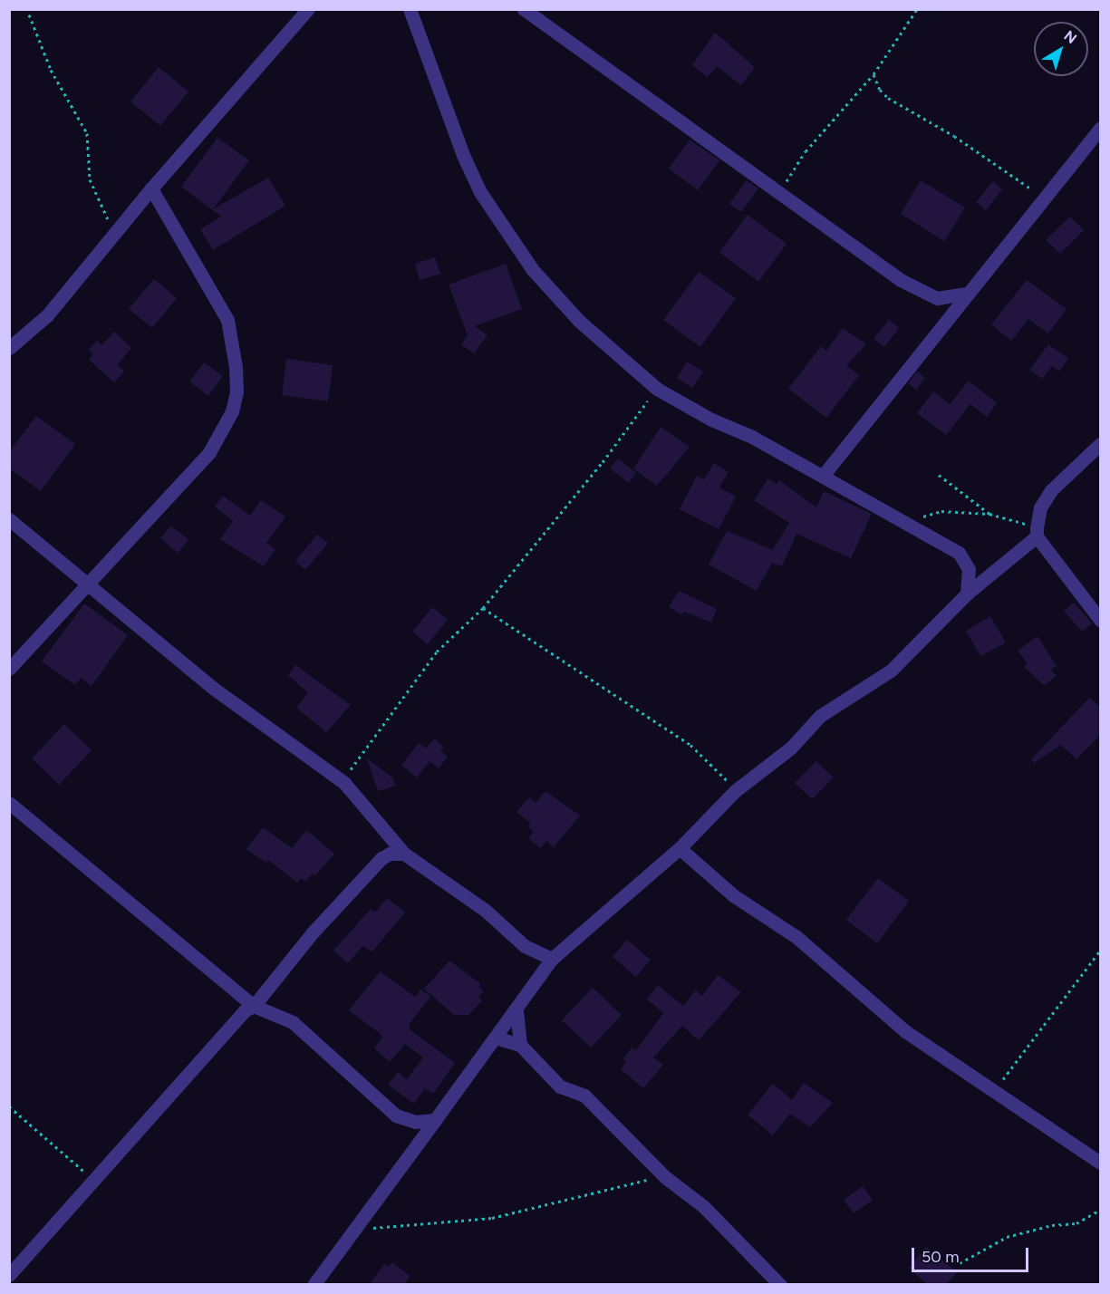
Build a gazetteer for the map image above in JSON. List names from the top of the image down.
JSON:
{
  "scale_bar": "50 m",
  "north": "top right"
}
